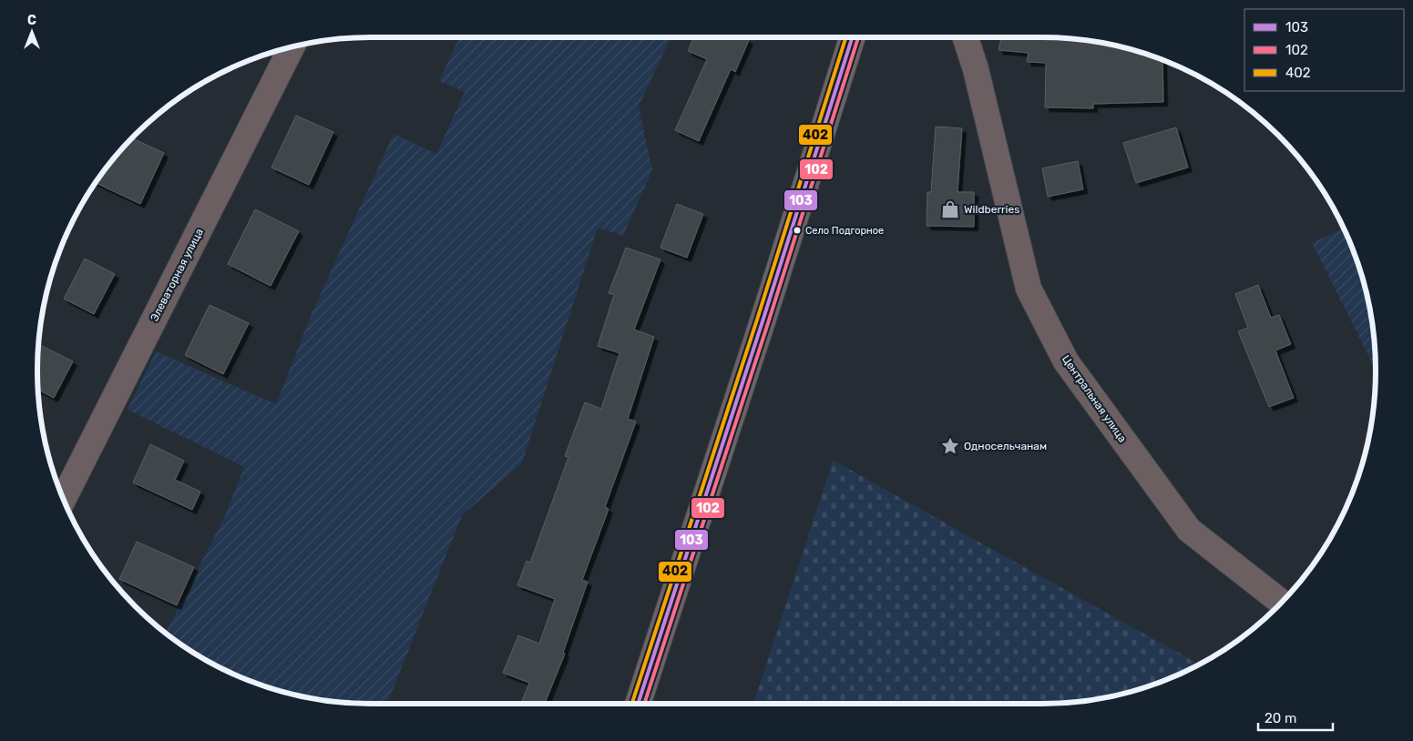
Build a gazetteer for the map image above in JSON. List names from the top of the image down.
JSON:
{
  "streets": {
    "street": ["Элеваторная улица", "Центральная улица"]
  },
  "places": {
    "shop": ["Wildberries"],
    "other": ["Село Подгорное"],
    "place": ["Односельчанам"]
  },
  "lines": ["transit line 103", "transit line 102", "transit line 402"],
  "legend": ["103", "102", "402"],
  "scale_bar": "20 m",
  "north": "top"
}
